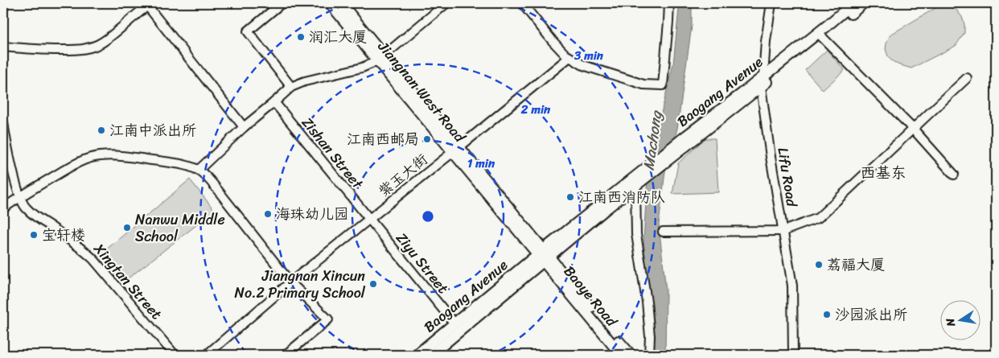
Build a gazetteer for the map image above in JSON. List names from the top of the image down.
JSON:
{
  "streets": {
    "main road": ["Jiangnan West Road", "Baogang Avenue", "Baoye Road"],
    "street": [
      "Zishan Street",
      "紫玉大街",
      "Lifu Road",
      "Ziyu Street",
      "Xingtan Street"
    ]
  },
  "crossings": [
    ["Jiangnan West Road", "Baogang Avenue"],
    ["Jiangnan West Road", "紫玉大街"],
    ["Jiangnan West Road", "Baoye Road"],
    ["Baogang Avenue", "Lifu Road"],
    ["Baogang Avenue", "Ziyu Street"],
    ["Baogang Avenue", "Baoye Road"],
    ["Zishan Street", "紫玉大街"],
    ["Zishan Street", "Ziyu Street"],
    ["紫玉大街", "Ziyu Street"]
  ],
  "districts": ["西基东"],
  "water": ["Machong"],
  "places": [
    "润汇大厦",
    "江南中派出所",
    "江南西邮局",
    "江南西消防队",
    "海珠幼儿园",
    "Nanwu Middle School",
    "宝轩楼",
    "荔福大厦",
    "Jiangnan Xincun No.2 Primary School",
    "沙园派出所"
  ],
  "north": "left",
  "rings": ["3 min", "2 min", "1 min"]
}
